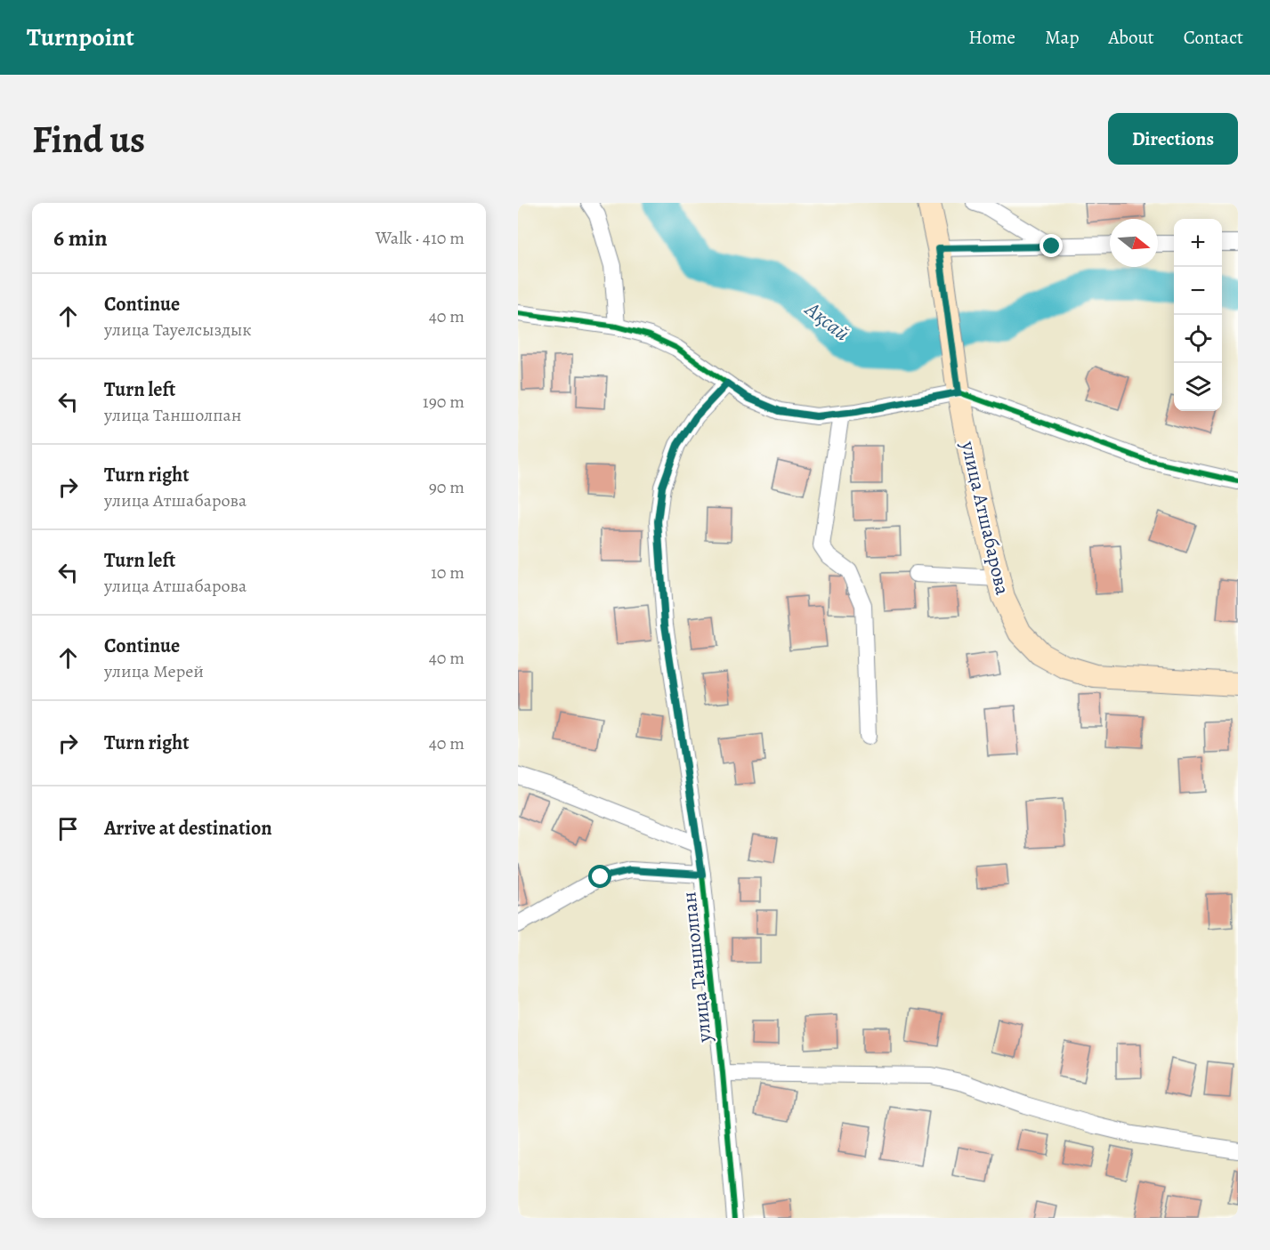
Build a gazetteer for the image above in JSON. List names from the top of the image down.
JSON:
{
  "streets": {
    "main road": ["улица Атшабарова"],
    "street": ["улица Таншолпан"]
  },
  "water": ["Ақсай"],
  "north": "right",
  "page": {
    "header": "Turnpoint",
    "nav": [
      "Home",
      "Map",
      "About",
      "Contact"
    ],
    "buttons": "Directions",
    "title": "Find us",
    "heading": ["6 min", "Walk · 410 m"],
    "map_buttons": ["+", "−"],
    "list": [
      ["Continue", "улица Тауелсыздык", "40 m"],
      ["Turn left", "улица Таншолпан", "190 m"],
      ["Turn right", "улица Атшабарова", "90 m"],
      ["Turn left", "улица Атшабарова", "10 m"],
      ["Continue", "улица Мерей", "40 m"],
      ["Turn right", "40 m"],
      "Arrive at destination"
    ]
  }
}
